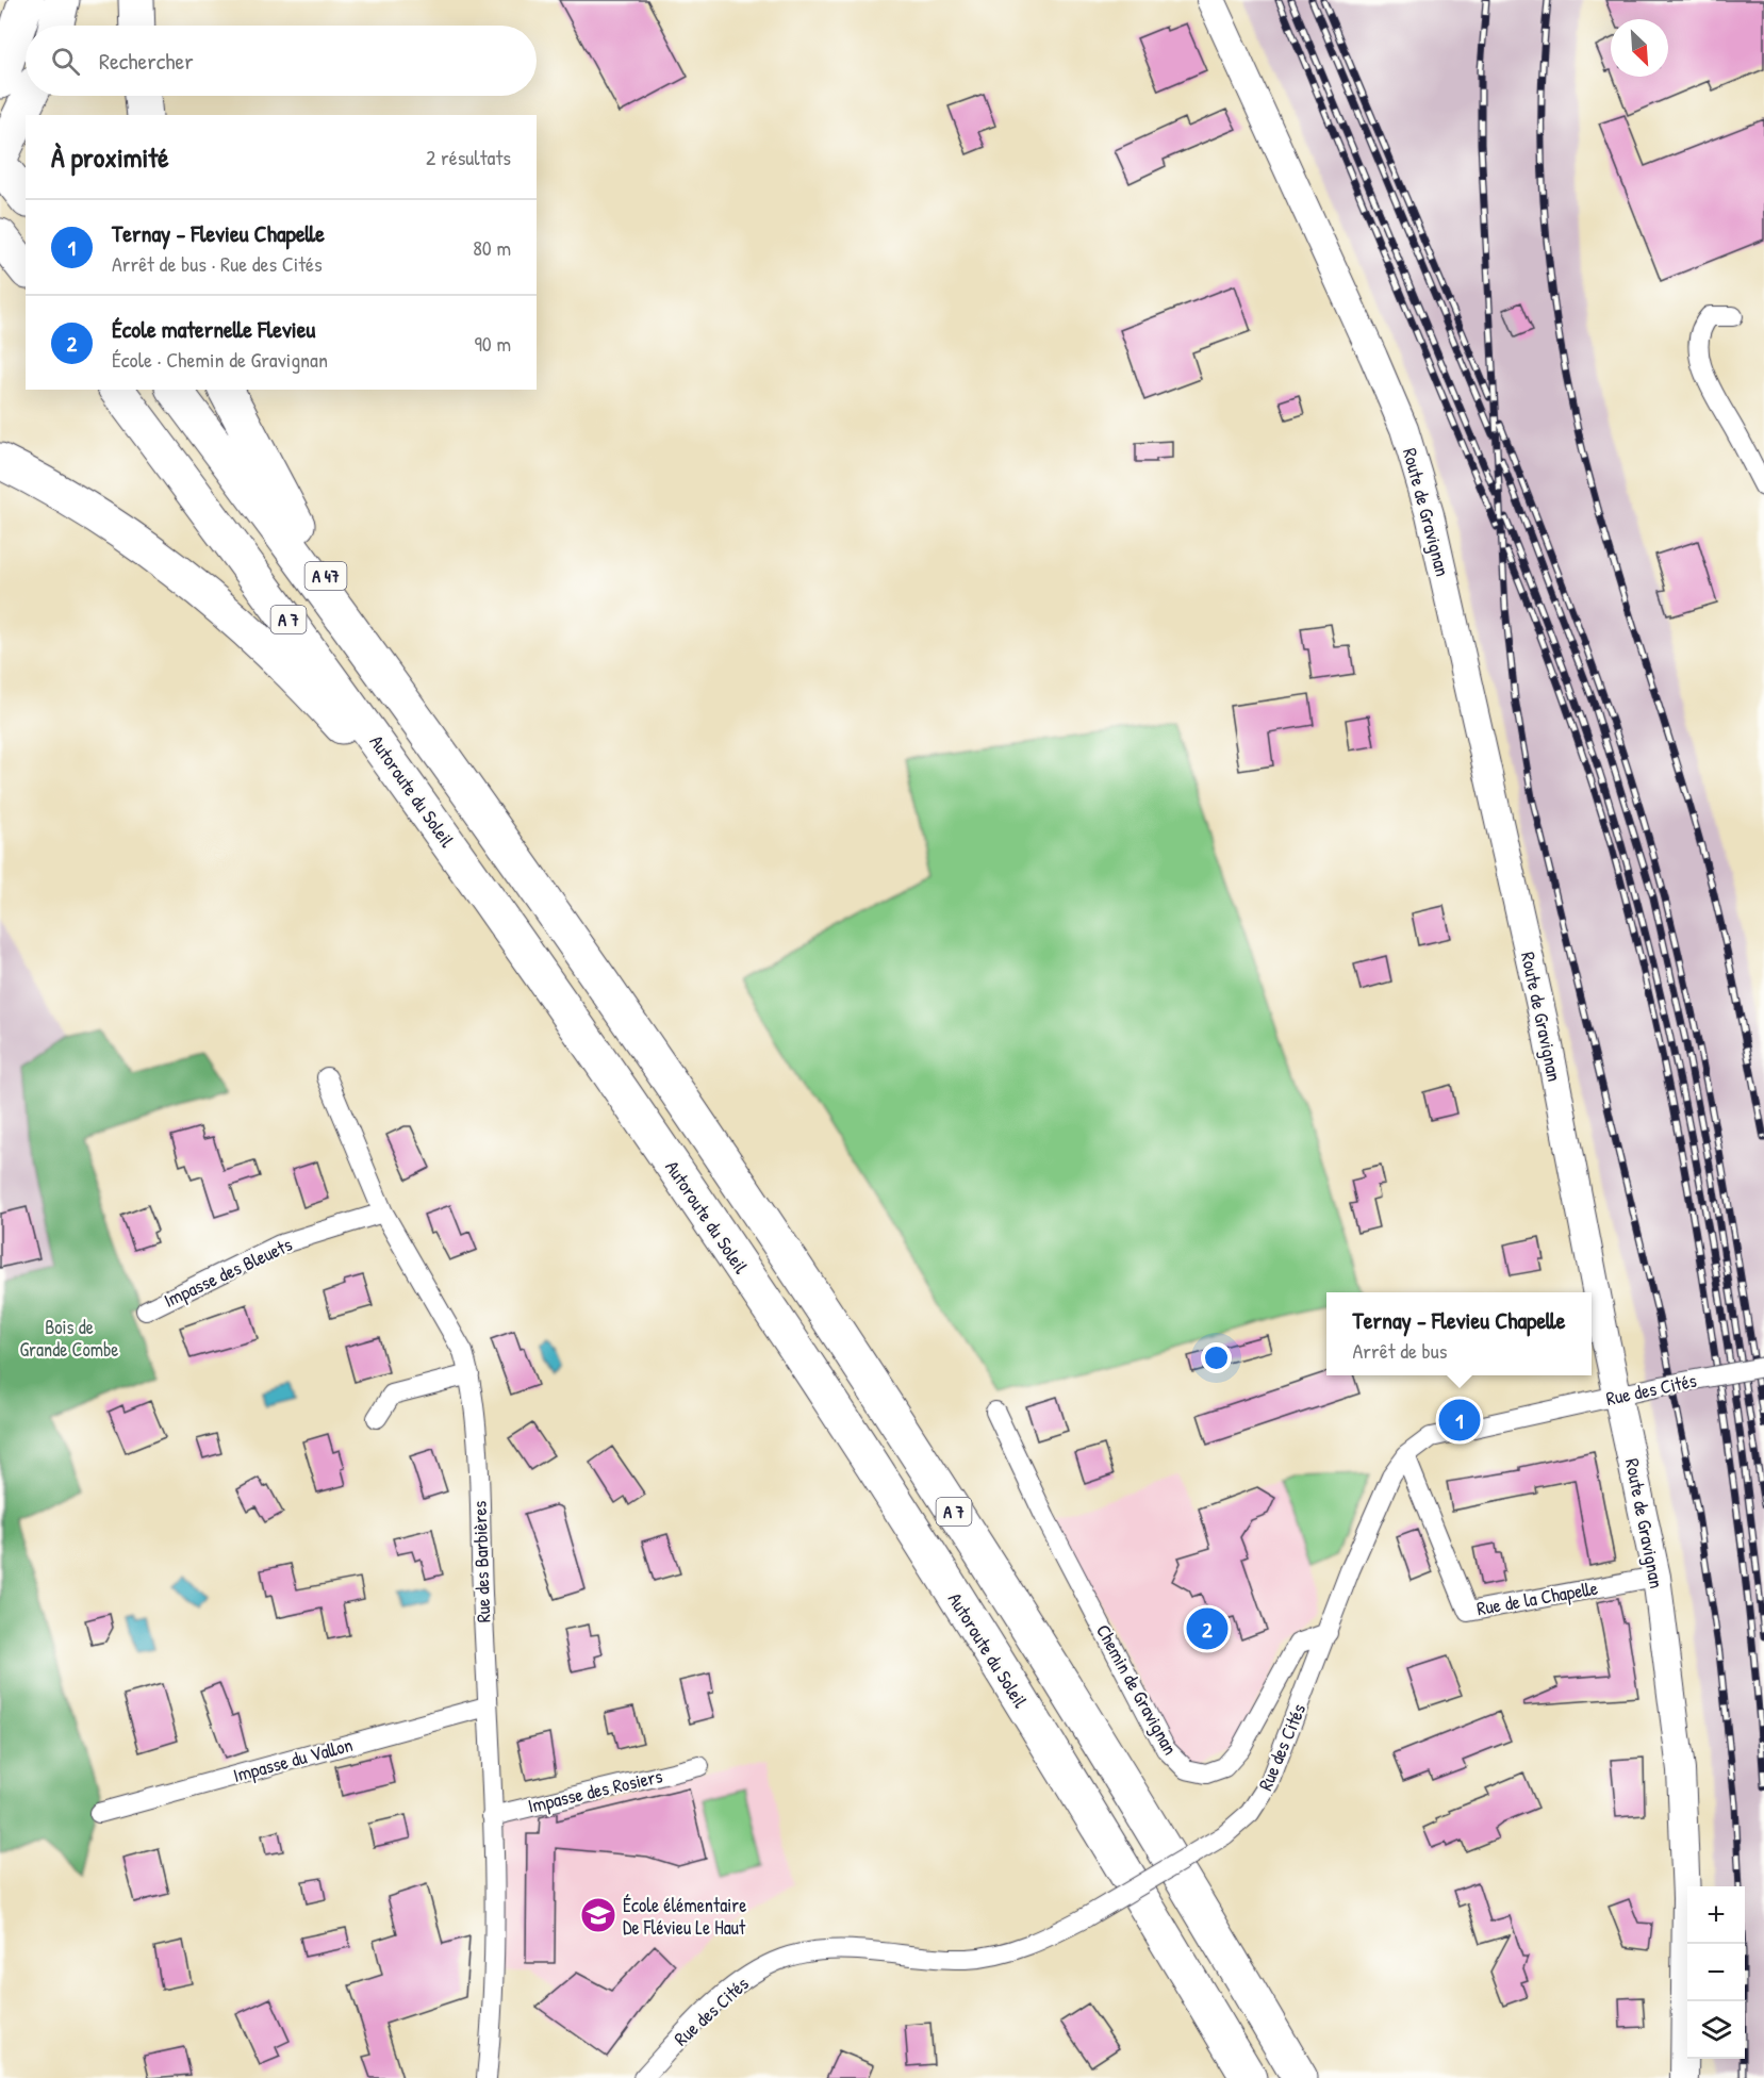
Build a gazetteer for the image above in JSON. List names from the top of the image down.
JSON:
{
  "streets": {
    "highway": ["A 47", "A 7", "Autoroute du Soleil"],
    "street": [
      "Route de Gravignan",
      "Impasse des Bleuets",
      "Rue des Cités",
      "Rue des Barbières",
      "Rue de la Chapelle",
      "Chemin de Gravignan",
      "Impasse du Vallon",
      "Impasse des Rosiers"
    ]
  },
  "crossings": [
    ["Route de Gravignan", "Rue des Cités"],
    ["Route de Gravignan", "Rue de la Chapelle"],
    ["A 47", "A 7"],
    ["Impasse des Bleuets", "Rue des Barbières"],
    ["Rue des Cités", "Rue de la Chapelle"],
    ["Rue des Cités", "Chemin de Gravignan"],
    ["Rue des Barbières", "Impasse du Vallon"],
    ["Rue des Barbières", "Impasse des Rosiers"]
  ],
  "parks": ["Bois de Grande Combe"],
  "places": {
    "school or university": ["École élémentaire De Flévieu Le Haut"]
  },
  "north": "bottom right",
  "page": {
    "search": "Rechercher",
    "heading": ["À proximité", "2 résultats"],
    "list": [
      {
        "mark": "1",
        "name": "Ternay - Flevieu Chapelle",
        "note": "Arrêt de bus · Rue des Cités",
        "value": "80 m"
      },
      {
        "mark": "2",
        "name": "École maternelle Flevieu",
        "note": "École · Chemin de Gravignan",
        "value": "90 m"
      }
    ],
    "popup": ["Ternay - Flevieu Chapelle", "Arrêt de bus"],
    "pins": ["1", "2"],
    "map_buttons": ["+", "−"]
  }
}
